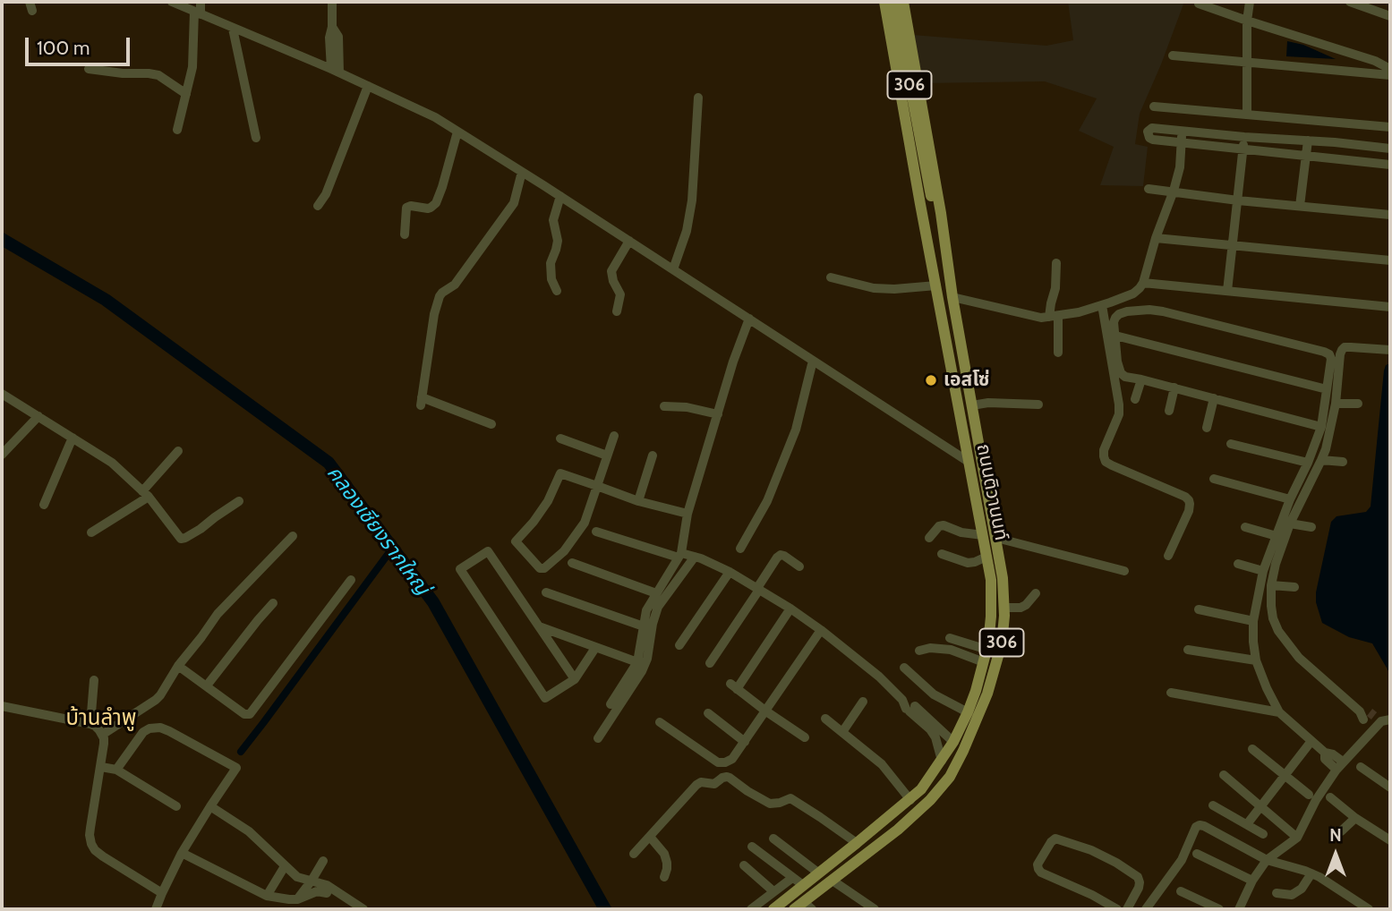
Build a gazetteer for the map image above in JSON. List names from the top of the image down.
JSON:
{
  "streets": {
    "main road": ["306", "ถนนติวานนท์"]
  },
  "crossings": [
    ["306", "ถนนติวานนท์"]
  ],
  "districts": ["บ้านลำพู"],
  "water": ["คลองเชียงรากใหญ่"],
  "places": ["เอสโซ่"],
  "scale_bar": "100 m",
  "north": "top"
}
